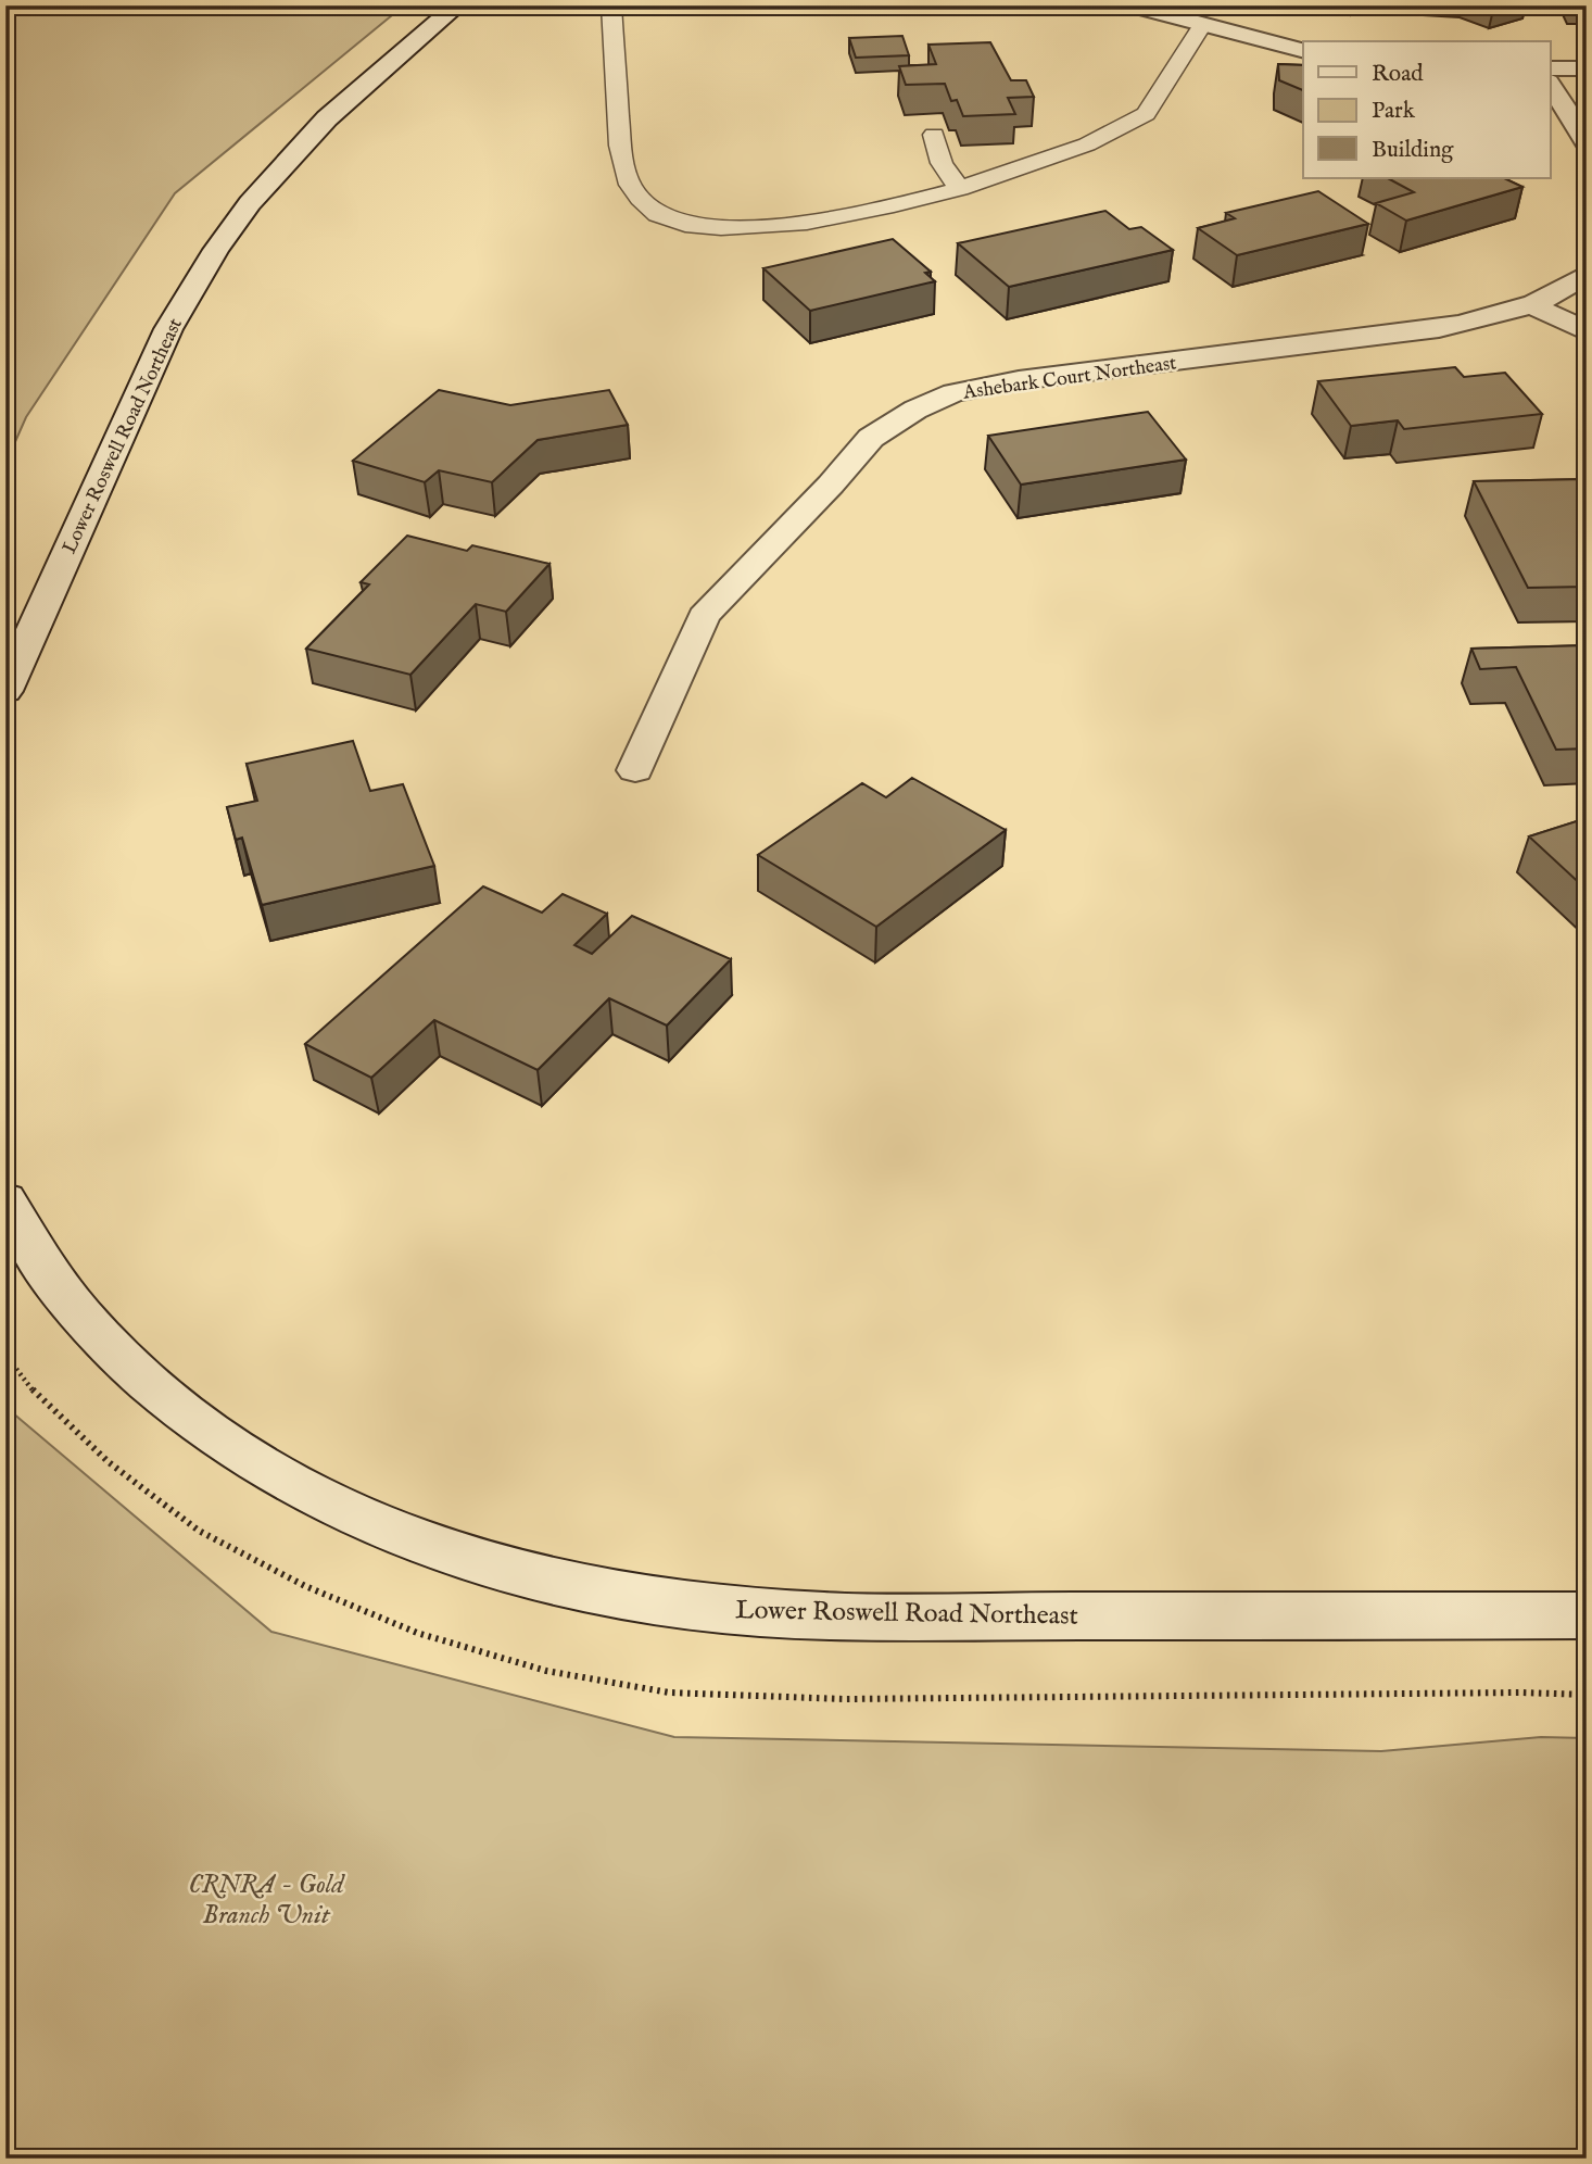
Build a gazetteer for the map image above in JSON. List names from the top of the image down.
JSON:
{
  "streets": {
    "street": ["Ashebark Court Northeast", "Lower Roswell Road Northeast"]
  },
  "parks": ["CRNRA - Gold Branch Unit"],
  "legend": ["Road", "Park", "Building"]
}
